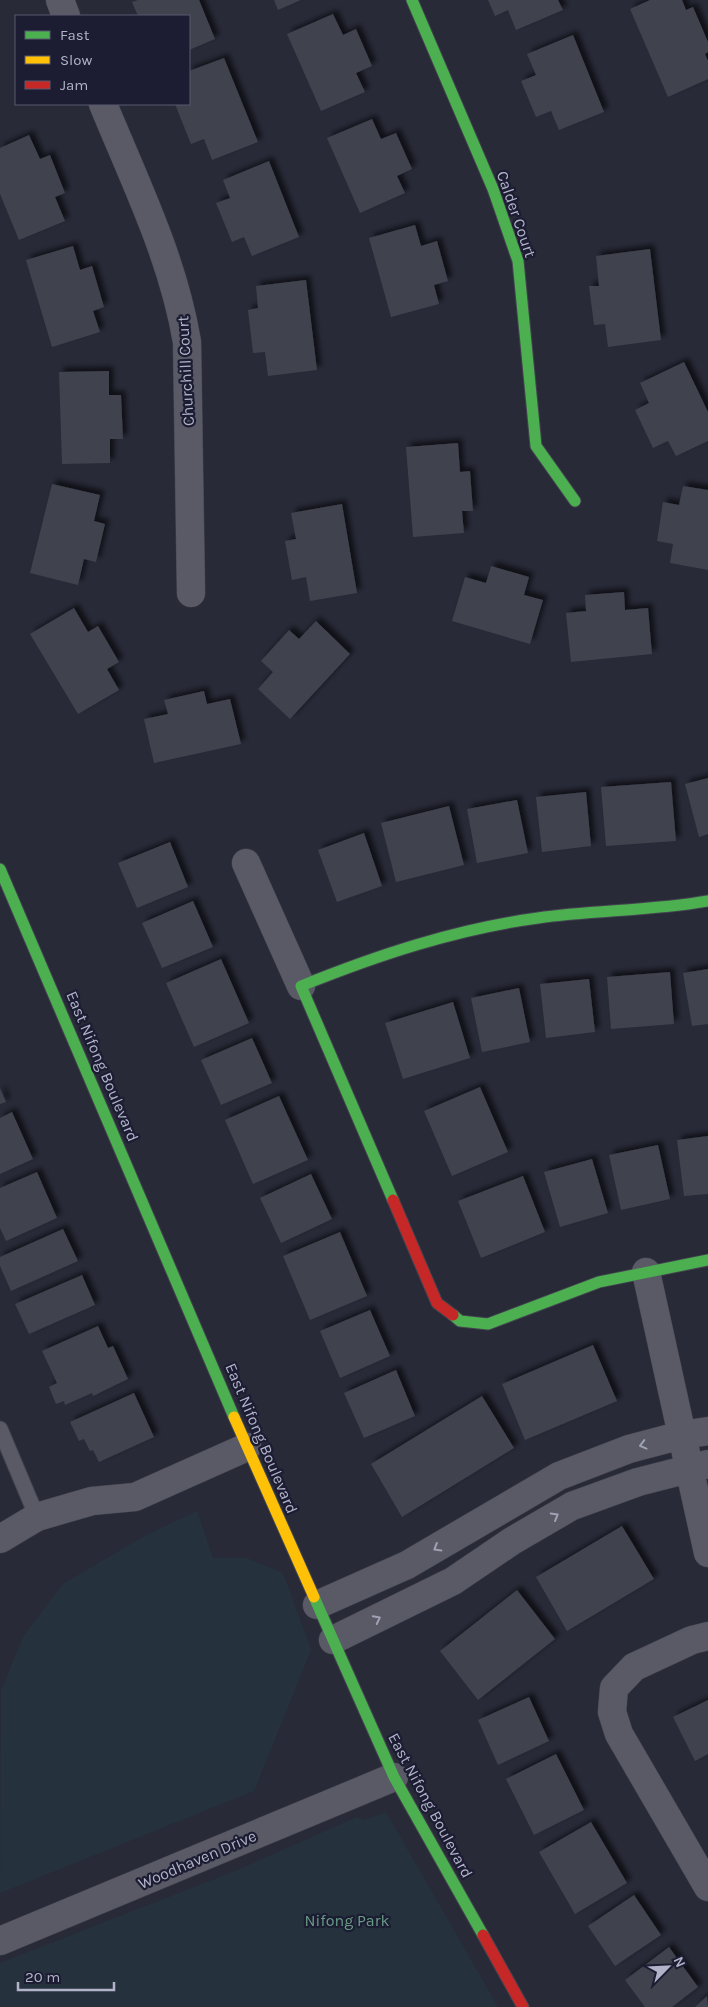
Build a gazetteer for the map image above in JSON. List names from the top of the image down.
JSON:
{
  "streets": {
    "street": [
      "Calder Court",
      "Churchill Court",
      "East Nifong Boulevard",
      "Woodhaven Drive"
    ]
  },
  "crossings": [
    ["East Nifong Boulevard", "Woodhaven Drive"]
  ],
  "parks": ["Nifong Park"],
  "legend": ["Fast", "Slow", "Jam"],
  "scale_bar": "20 m",
  "north": "top right"
}
